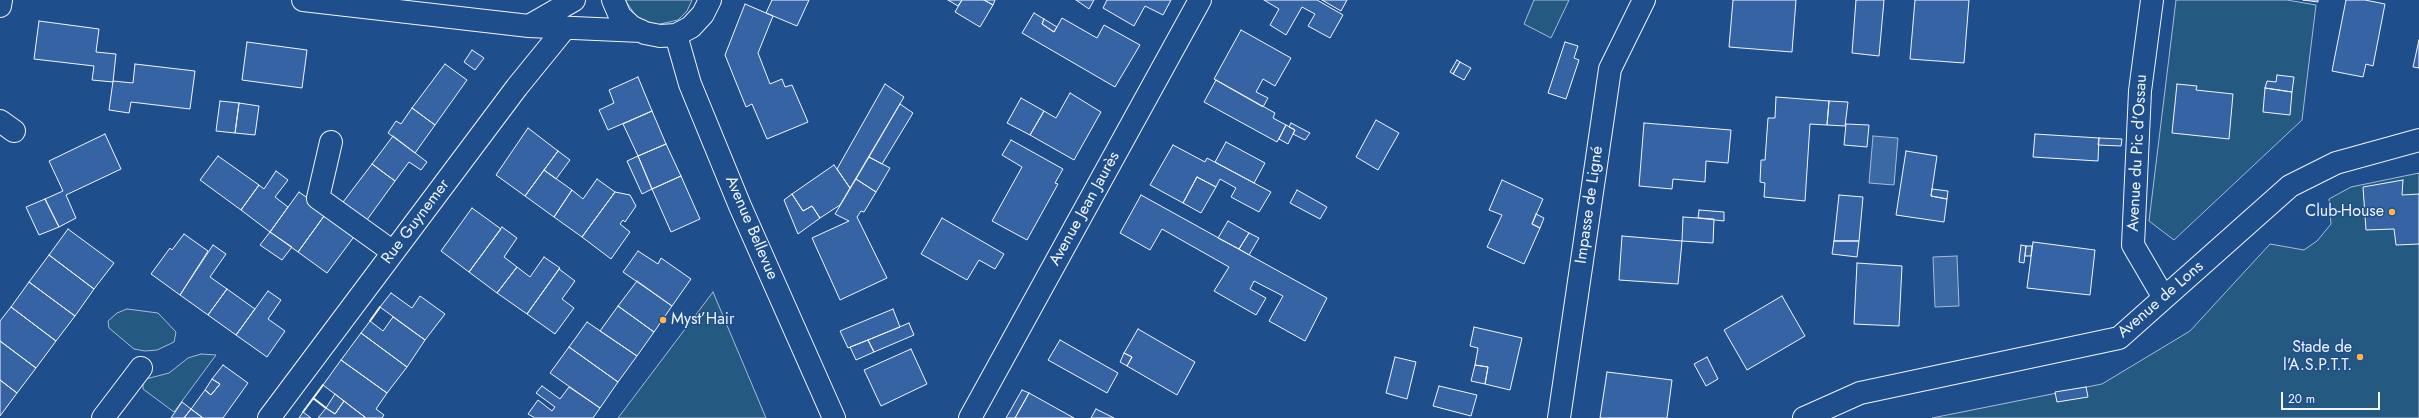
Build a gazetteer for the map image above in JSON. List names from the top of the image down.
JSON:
{
  "streets": {
    "street": [
      "Avenue du Pic d'Ossau",
      "Impasse de Ligné",
      "Avenue Jean Jaurès",
      "Rue Guynemer",
      "Avenue Bellevue",
      "Avenue de Lons"
    ]
  },
  "crossings": [
    ["Avenue du Pic d'Ossau", "Avenue de Lons"]
  ],
  "places": ["Club-House", "Myst’Hair", "Stade de l'A.S.P.T.T."],
  "scale_bar": "20 m"
}
